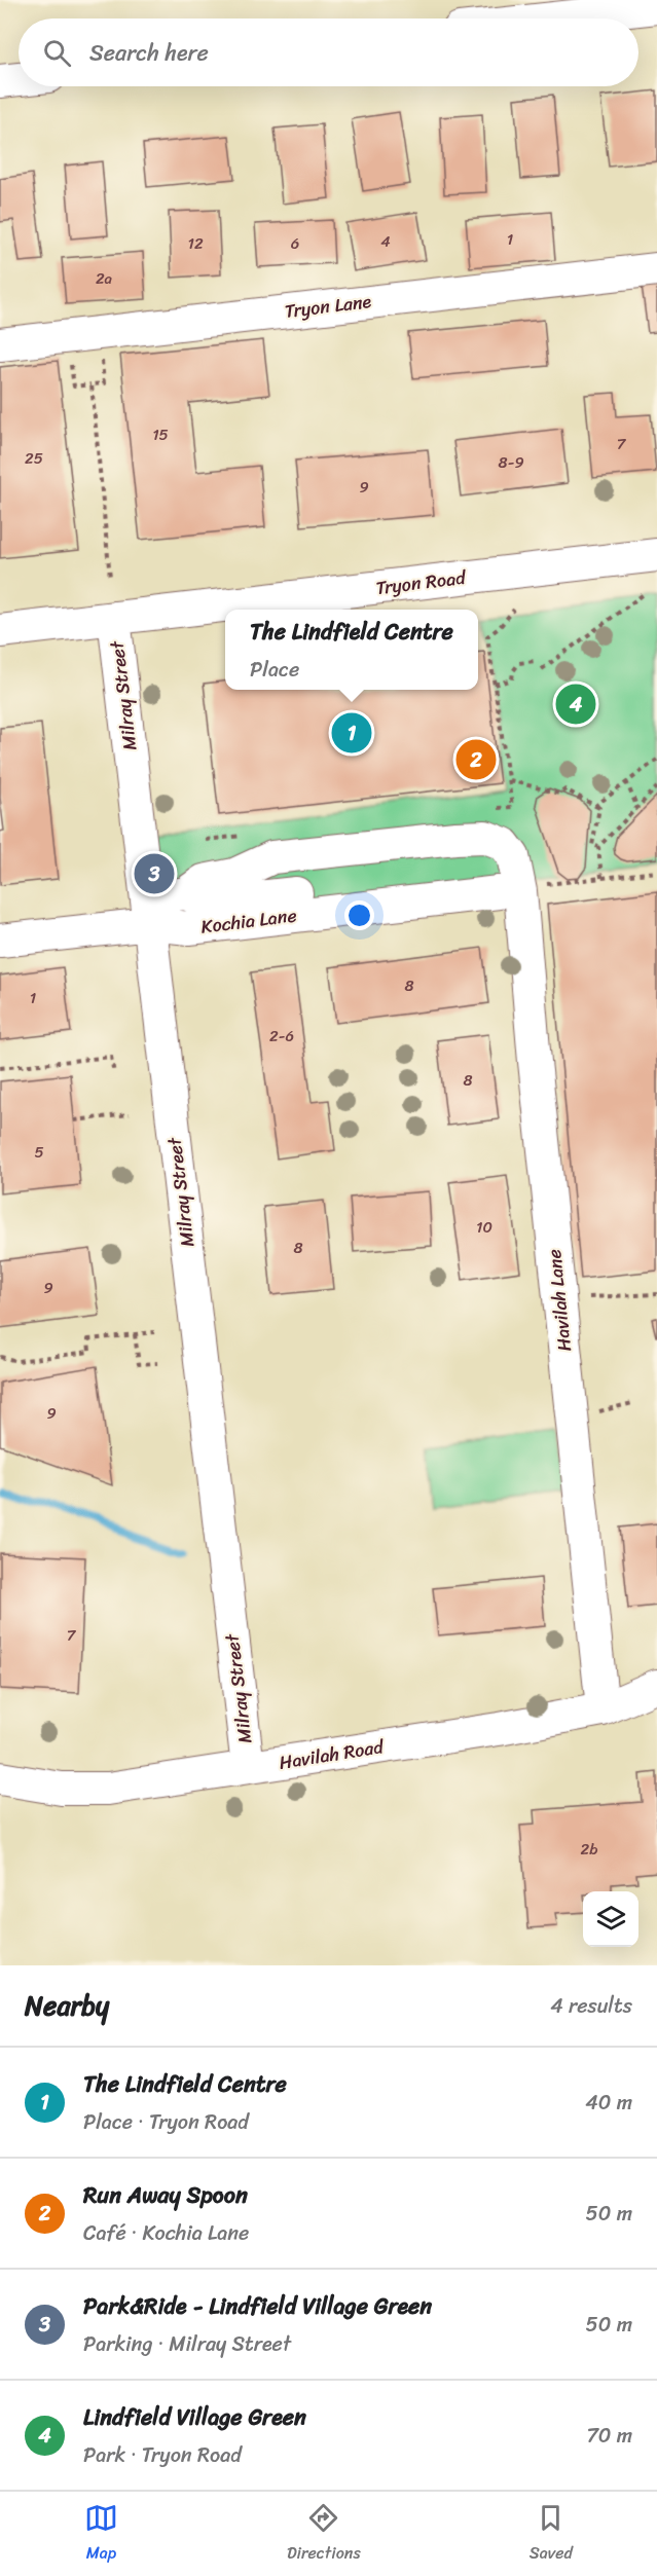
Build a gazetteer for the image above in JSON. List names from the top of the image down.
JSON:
{
  "streets": {
    "street": [
      "Tryon Lane",
      "Tryon Road",
      "Milray Street",
      "Kochia Lane",
      "Havilah Lane",
      "Havilah Road"
    ]
  },
  "crossings": [
    ["Tryon Road", "Milray Street"],
    ["Milray Street", "Kochia Lane"],
    ["Milray Street", "Havilah Road"],
    ["Kochia Lane", "Havilah Lane"],
    ["Havilah Lane", "Havilah Road"]
  ],
  "house_numbers": [
    "1",
    "4",
    "12",
    "6",
    "2a",
    "15",
    "7",
    "25",
    "8-9",
    "9",
    "8",
    "1",
    "2-6",
    "8",
    "5",
    "10",
    "8",
    "9",
    "9",
    "7",
    "2b"
  ],
  "page": {
    "search": "Search here",
    "popup": ["The Lindfield Centre", "Place"],
    "pins": [
      "4",
      "1",
      "2",
      "3"
    ],
    "heading": ["Nearby", "4 results"],
    "list": [
      {
        "mark": "1",
        "name": "The Lindfield Centre",
        "note": "Place · Tryon Road",
        "value": "40 m"
      },
      {
        "mark": "2",
        "name": "Run Away Spoon",
        "note": "Café · Kochia Lane",
        "value": "50 m"
      },
      {
        "mark": "3",
        "name": "Park&Ride - Lindfield Village Green",
        "note": "Parking · Milray Street",
        "value": "50 m"
      },
      {
        "mark": "4",
        "name": "Lindfield Village Green",
        "note": "Park · Tryon Road",
        "value": "70 m"
      }
    ],
    "nav": ["Map", "Directions", "Saved"]
  }
}
